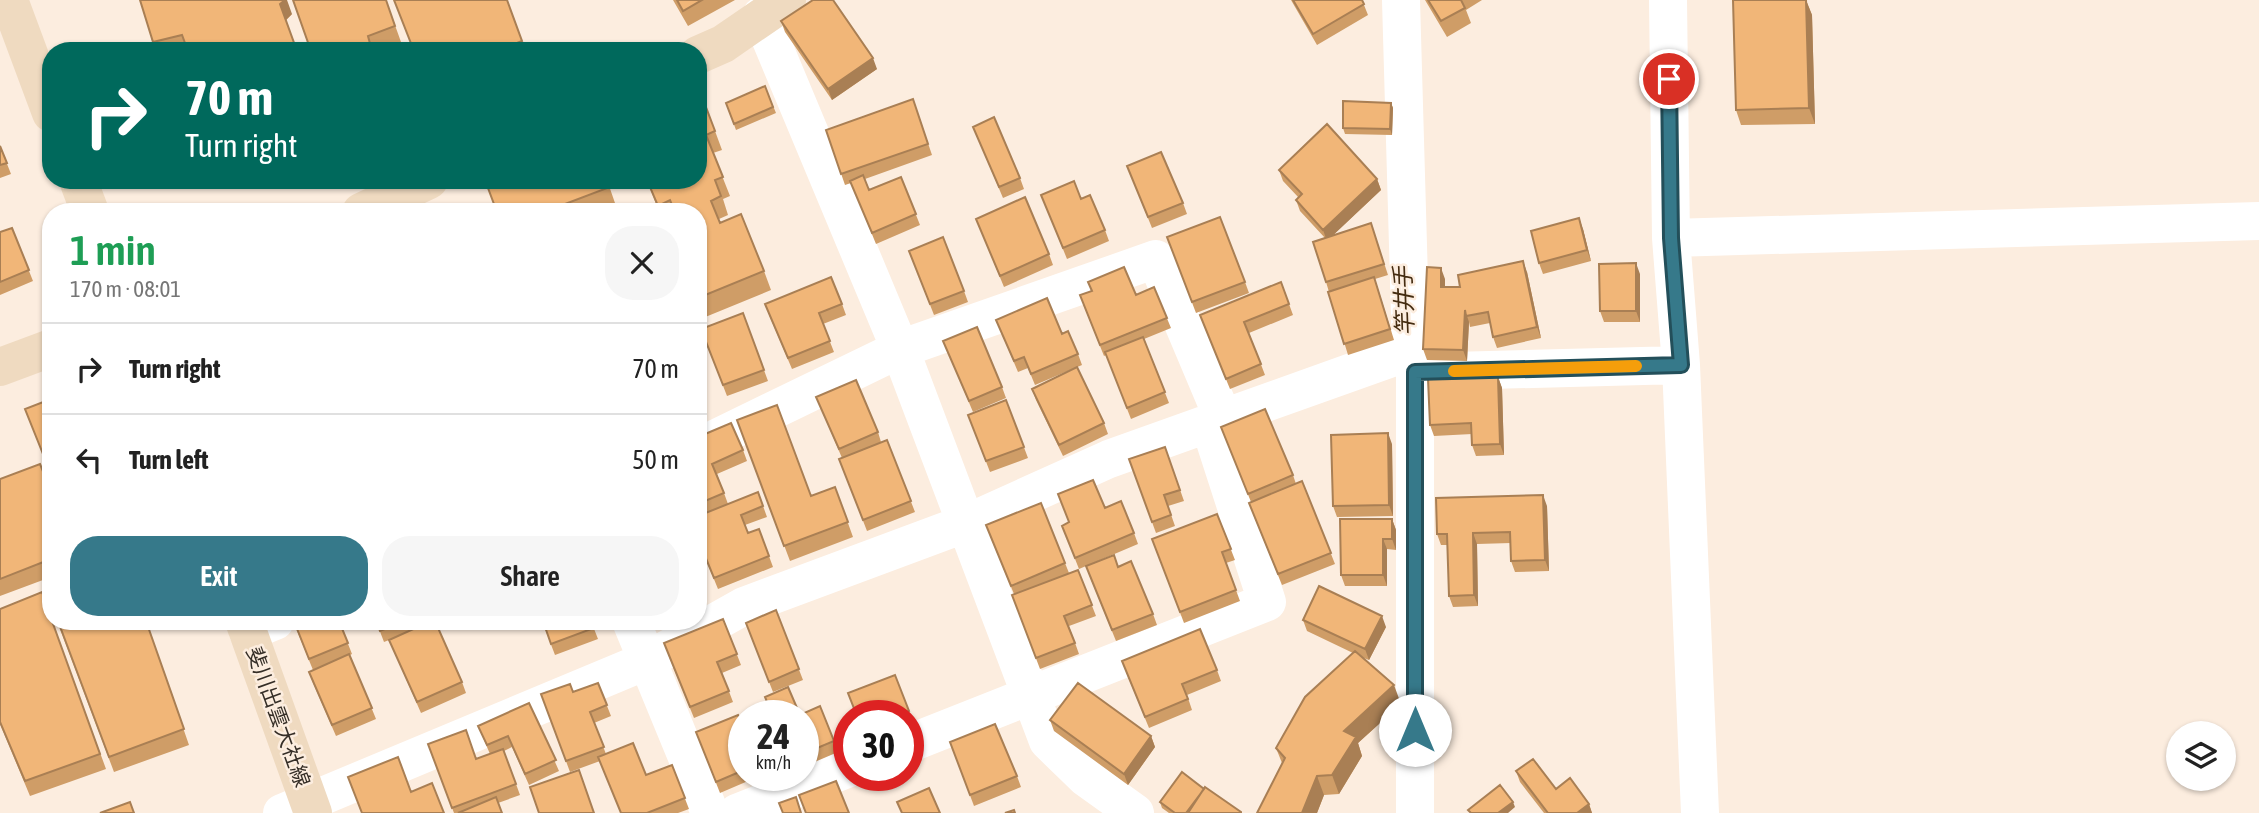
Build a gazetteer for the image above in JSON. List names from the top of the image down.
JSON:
{
  "streets": {
    "main road": ["斐川出雲大社線"]
  },
  "water": ["竿井手"],
  "page": {
    "turn": ["70 m", "Turn right"],
    "heading": ["1 min", "170 m · 08:01"],
    "list": [
      {
        "name": "Turn right",
        "value": "70 m"
      },
      {
        "name": "Turn left",
        "value": "50 m"
      }
    ],
    "buttons": ["Exit", "Share"],
    "speed": "24 km/h",
    "limit": "30"
  }
}
